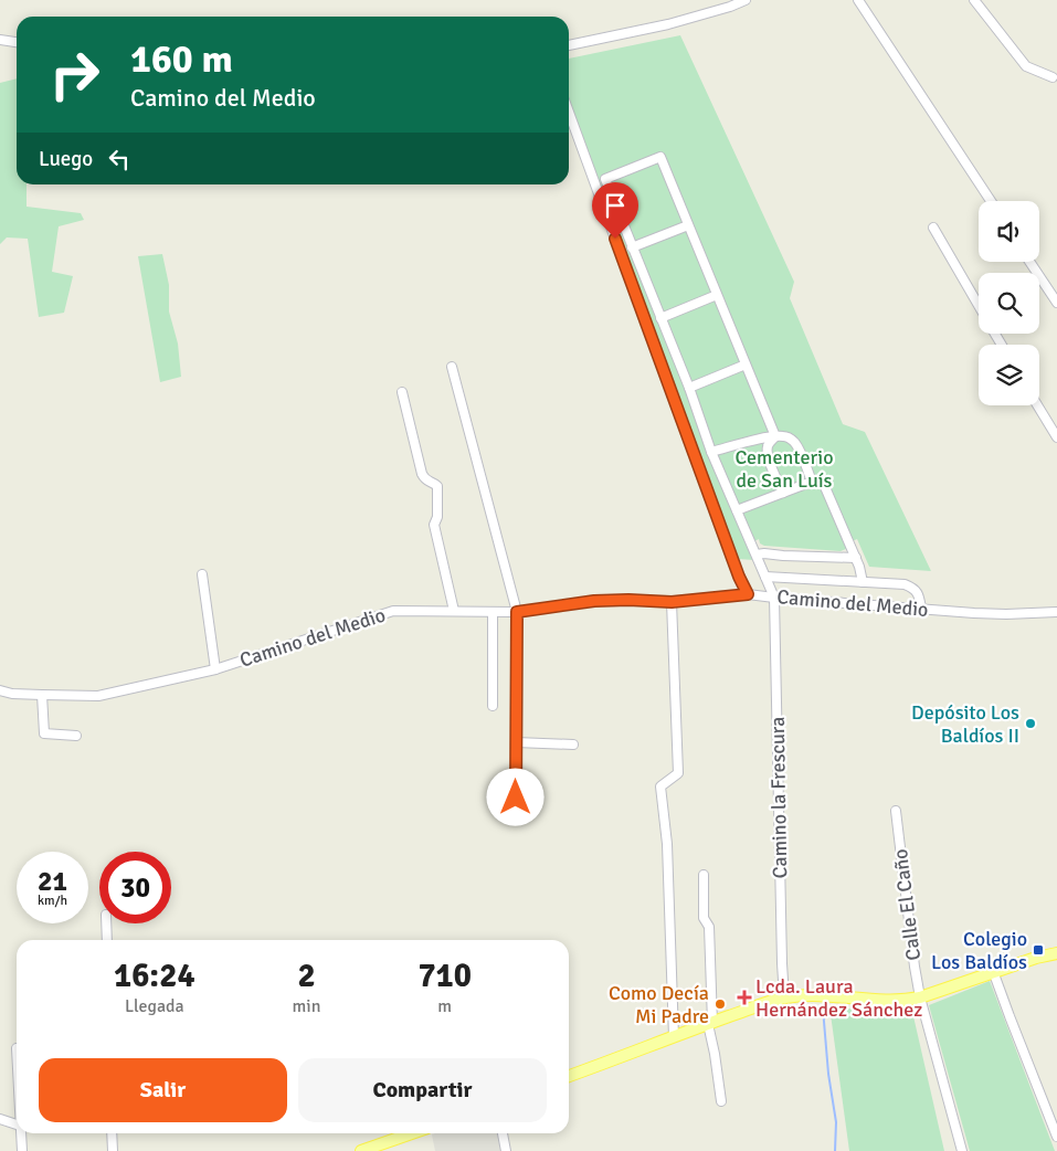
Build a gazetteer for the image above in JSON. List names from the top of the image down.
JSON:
{
  "streets": {
    "street": ["Camino del Medio", "Camino la Frescura", "Calle El Caño"]
  },
  "crossings": [
    ["Camino del Medio", "Camino la Frescura"]
  ],
  "parks": ["Cementerio de San Luís"],
  "places": {
    "other": ["Depósito Los Baldíos II", "Como Decía Mi Padre"],
    "transit": ["Colegio Los Baldíos"],
    "health": ["Lcda. Laura Hernández Sánchez"]
  },
  "page": {
    "turn": ["160 m", "Camino del Medio"],
    "then": "Luego",
    "speed": "21 km/h",
    "limit": "30",
    "eta": [
      "16:24",
      "Llegada",
      "2",
      "min",
      "710",
      "m"
    ],
    "buttons": ["Salir", "Compartir"]
  }
}
